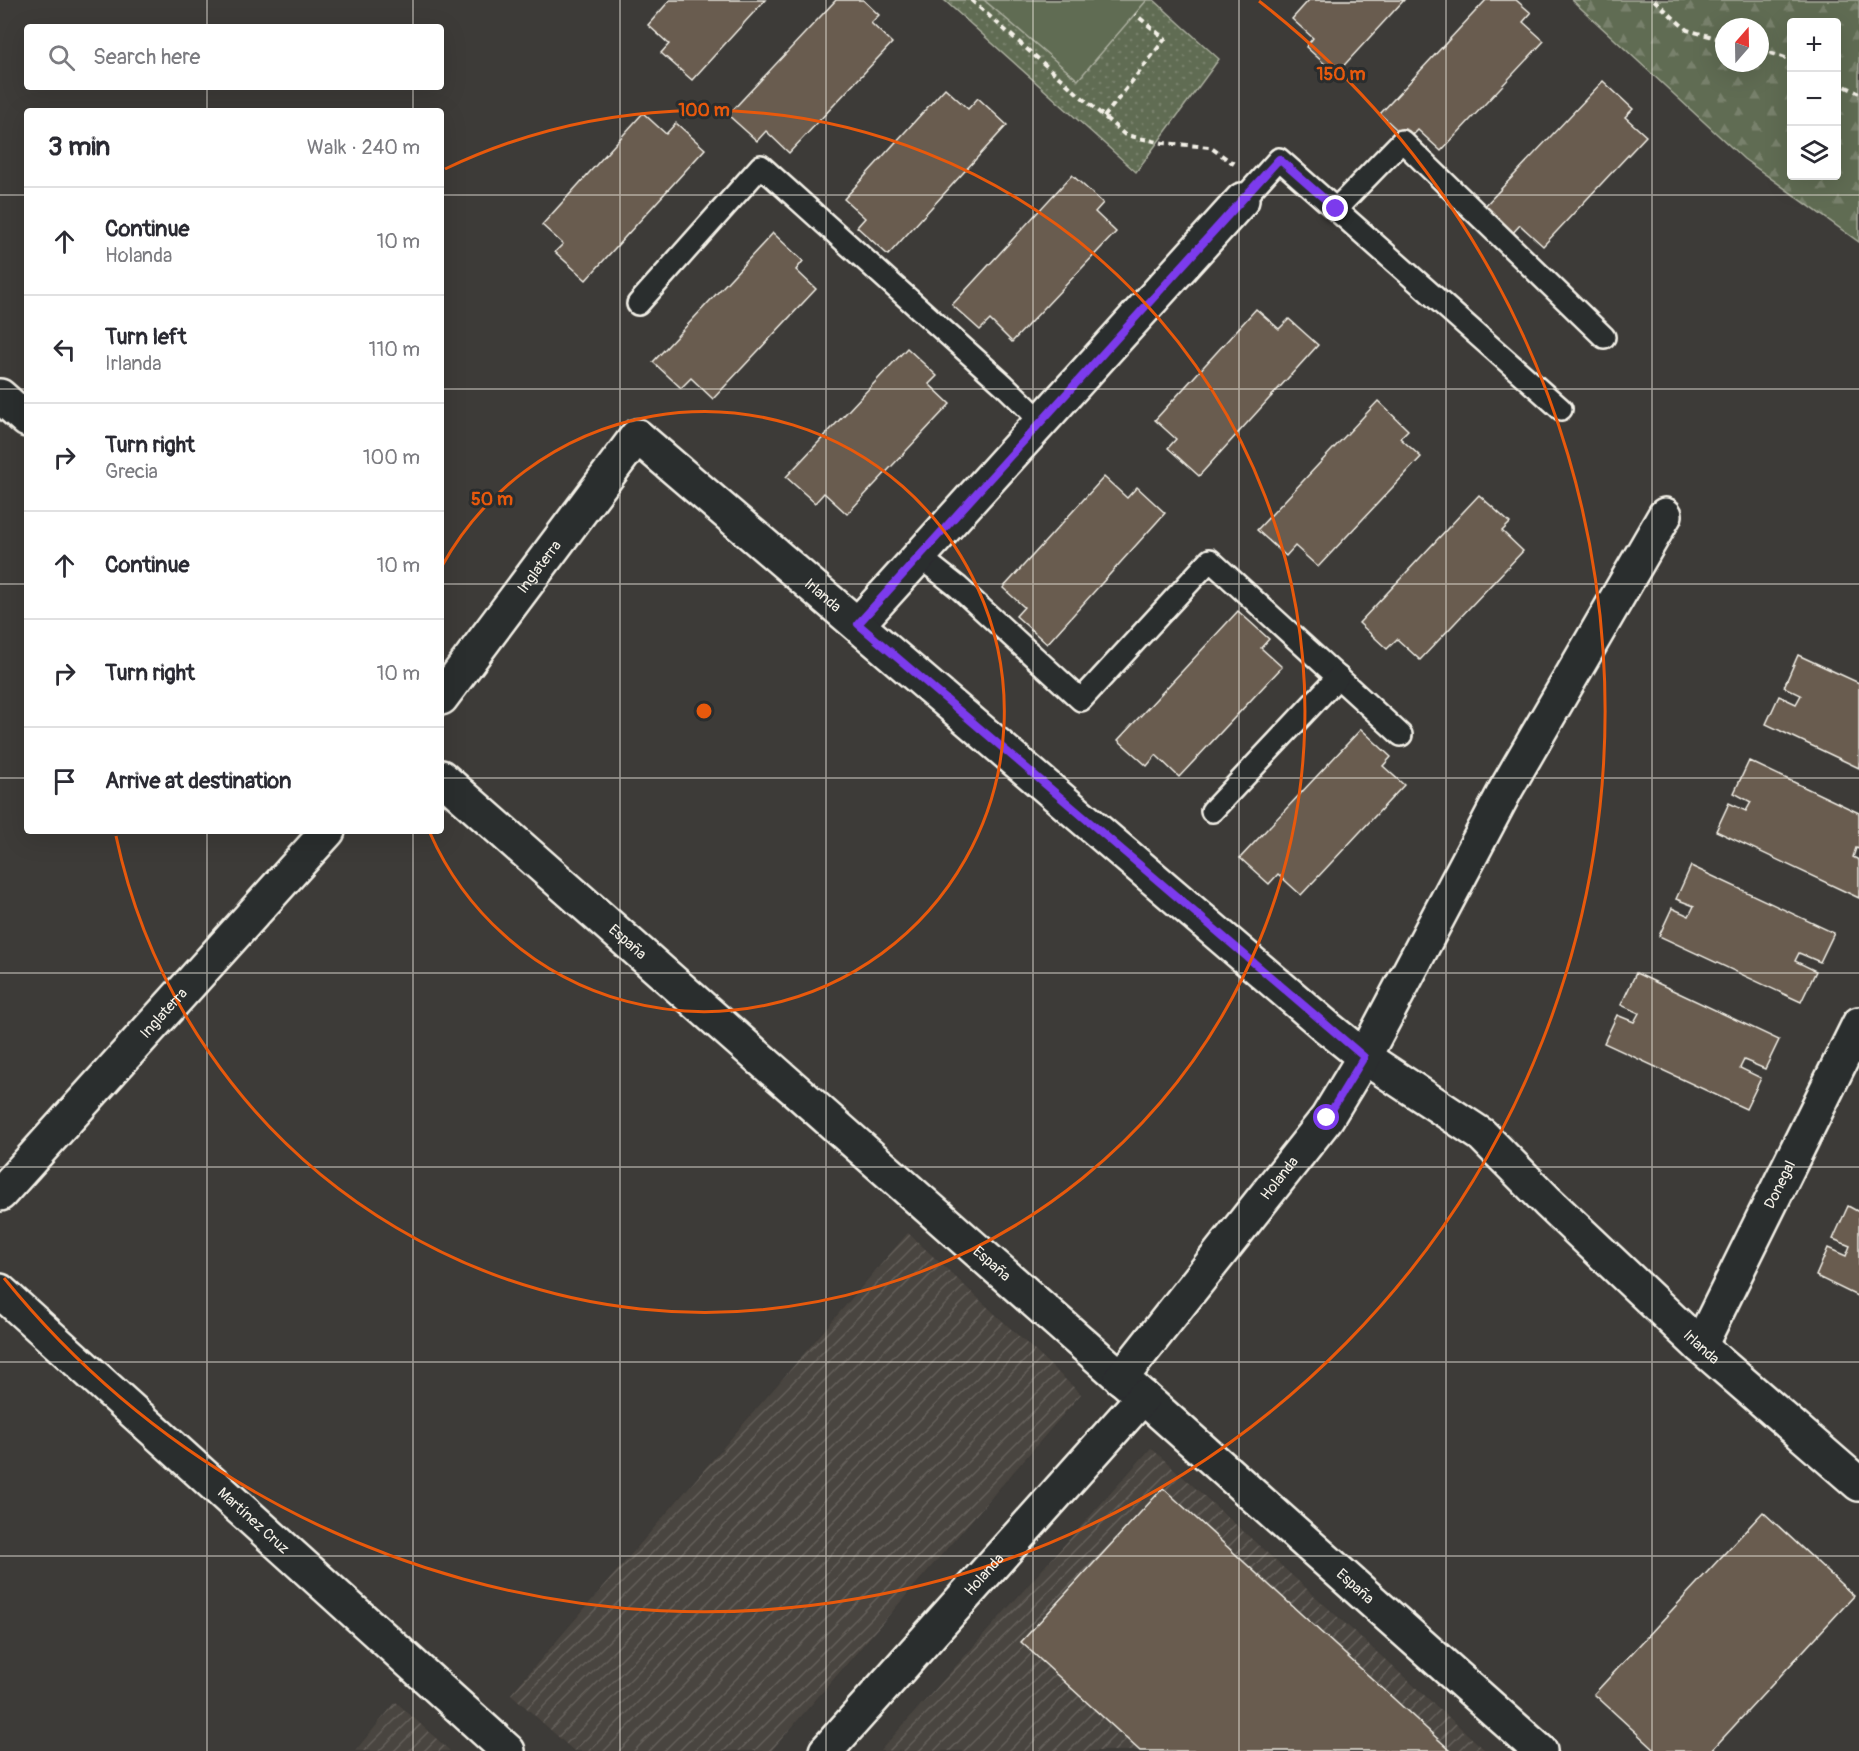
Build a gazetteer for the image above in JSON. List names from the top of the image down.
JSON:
{
  "streets": {
    "street": [
      "Inglaterra",
      "Irlanda",
      "España",
      "Holanda",
      "Donegal",
      "Martínez Cruz"
    ]
  },
  "crossings": [
    ["Inglaterra", "Irlanda"],
    ["Irlanda", "Holanda"],
    ["Irlanda", "Donegal"],
    ["España", "Holanda"]
  ],
  "north": "top",
  "page": {
    "map_buttons": ["+", "−"],
    "search": "Search here",
    "heading": ["3 min", "Walk · 240 m"],
    "list": [
      ["Continue", "Holanda", "10 m"],
      ["Turn left", "Irlanda", "110 m"],
      ["Turn right", "Grecia", "100 m"],
      ["Continue", "10 m"],
      ["Turn right", "10 m"],
      "Arrive at destination"
    ]
  },
  "rings": ["150 m", "100 m", "50 m"]
}
